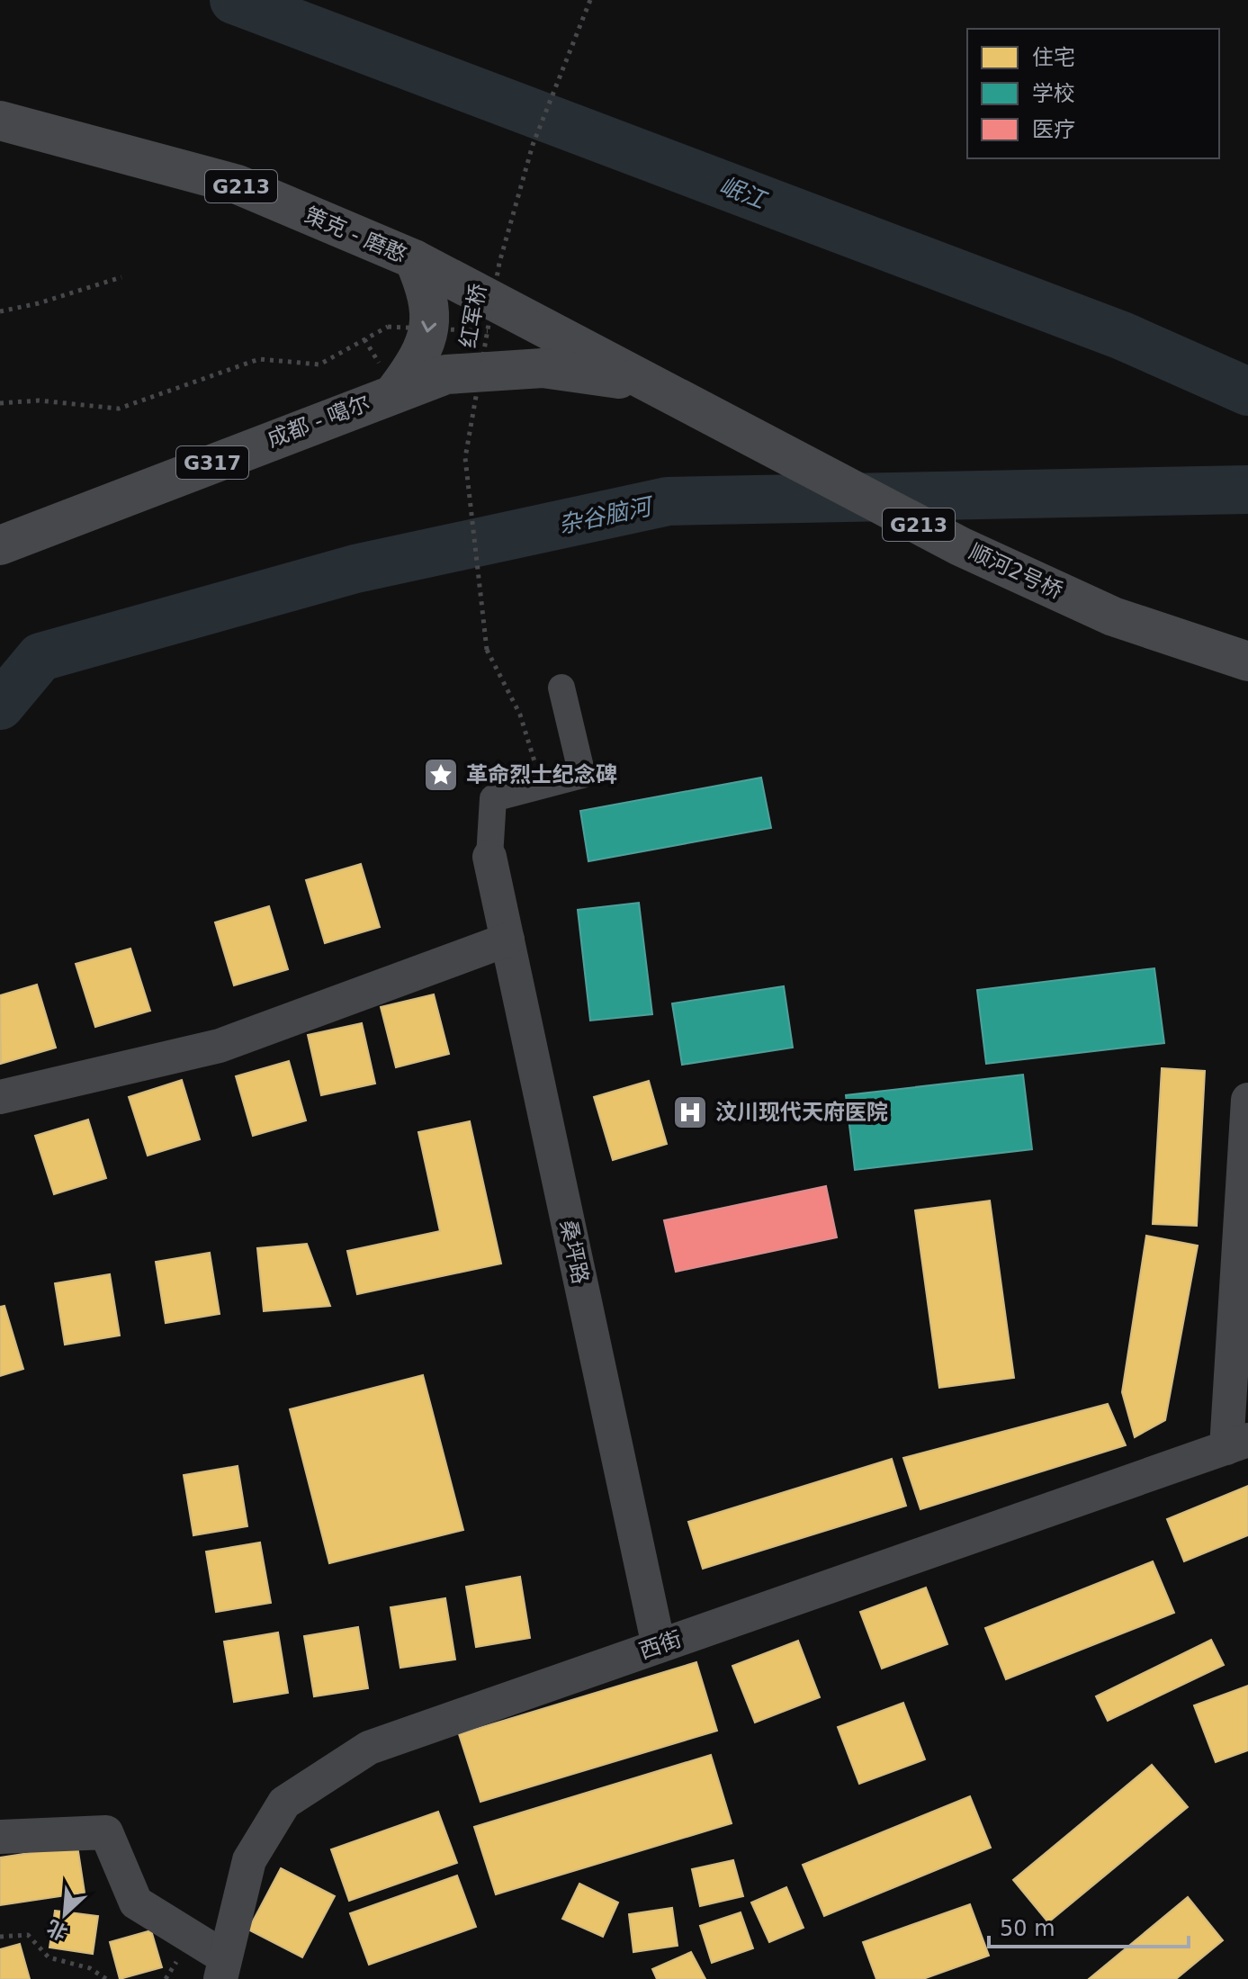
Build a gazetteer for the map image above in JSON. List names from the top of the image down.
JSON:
{
  "streets": {
    "highway": [
      "G213",
      "策克 - 磨憨",
      "成都 - 噶尔",
      "G317",
      "顺河2号桥"
    ],
    "street": ["桑坪路", "西街"],
    "path": ["红军桥"]
  },
  "crossings": [
    ["策克 - 磨憨", "成都 - 噶尔"],
    ["策克 - 磨憨", "顺河2号桥"],
    ["成都 - 噶尔", "顺河2号桥"],
    ["桑坪路", "西街"]
  ],
  "water": ["岷江", "杂谷脑河"],
  "places": {
    "place": ["革命烈士纪念碑"],
    "hospital": ["汶川现代天府医院"]
  },
  "legend": ["住宅", "学校", "医疗"],
  "scale_bar": "50 m",
  "north": "bottom left"
}
